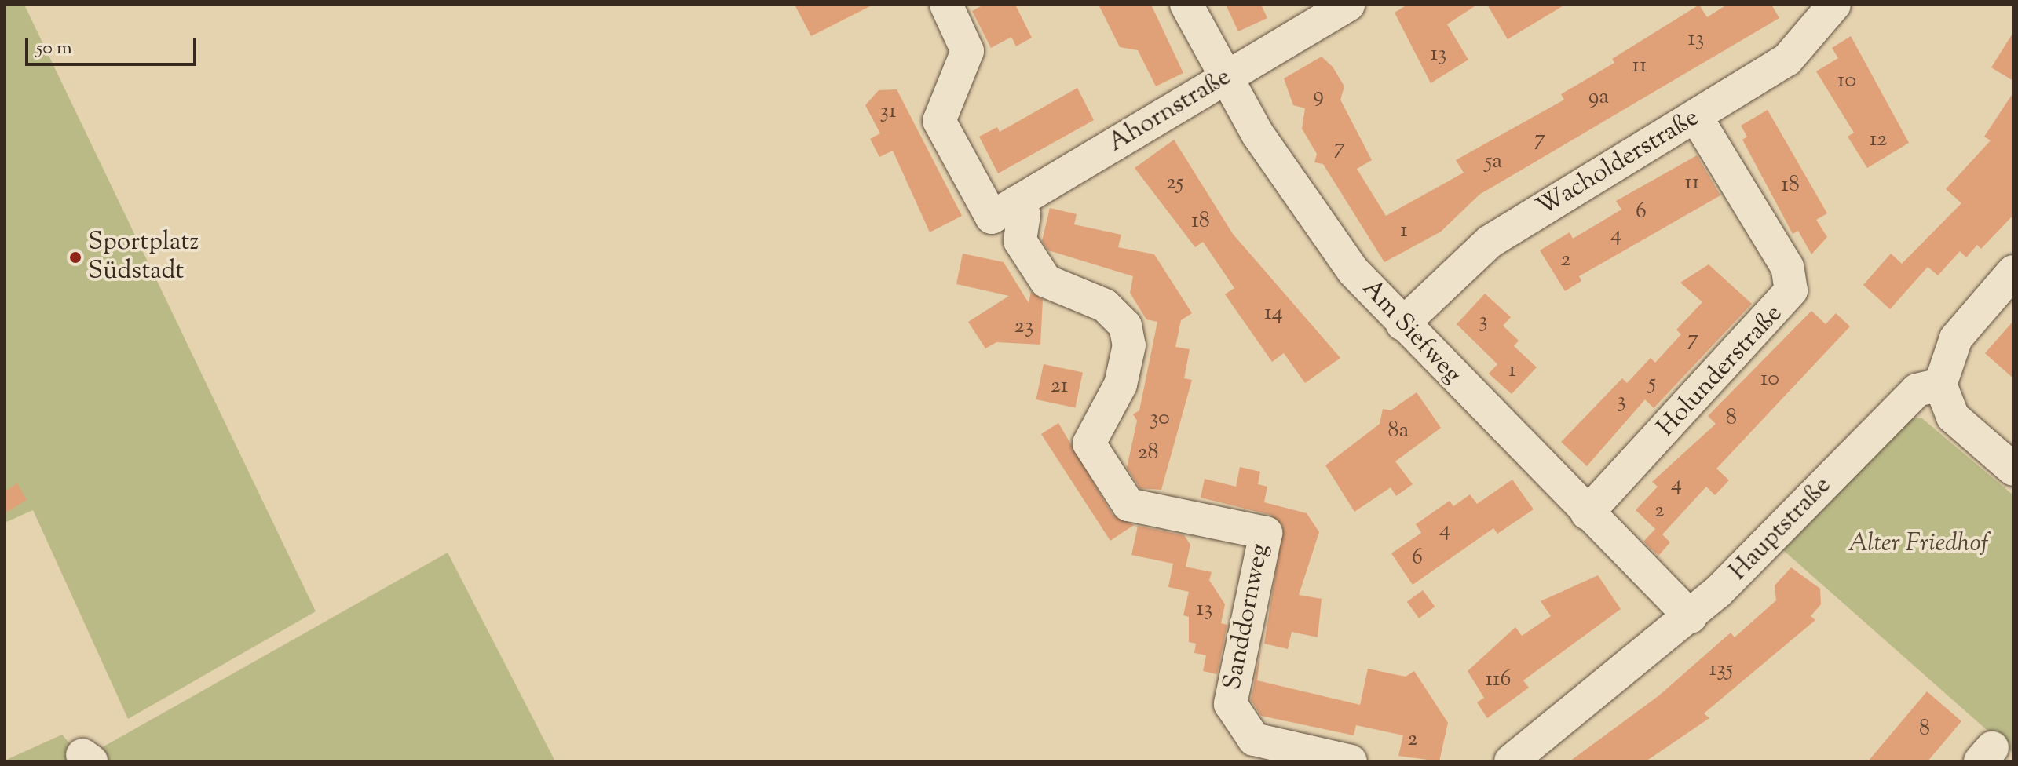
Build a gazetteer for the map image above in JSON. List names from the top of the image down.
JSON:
{
  "streets": {
    "street": [
      "Ahornstraße",
      "Wacholderstraße",
      "Am Siefweg",
      "Holunderstraße",
      "Hauptstraße",
      "Sanddornweg"
    ]
  },
  "crossings": [
    ["Ahornstraße", "Am Siefweg"],
    ["Ahornstraße", "Sanddornweg"],
    ["Wacholderstraße", "Am Siefweg"],
    ["Wacholderstraße", "Holunderstraße"],
    ["Am Siefweg", "Holunderstraße"],
    ["Am Siefweg", "Hauptstraße"]
  ],
  "parks": ["Alter Friedhof"],
  "places": ["Sportplatz Südstadt"],
  "house_numbers": [
    "13",
    "13",
    "11",
    "10",
    "9",
    "9a",
    "31",
    "7",
    "12",
    "7",
    "5a",
    "25",
    "11",
    "18",
    "6",
    "18",
    "1",
    "4",
    "2",
    "14",
    "3",
    "23",
    "7",
    "1",
    "10",
    "5",
    "21",
    "3",
    "30",
    "8",
    "8a",
    "28",
    "4",
    "2",
    "4",
    "6",
    "13",
    "135",
    "116",
    "8",
    "2"
  ],
  "scale_bar": "50 m"
}
